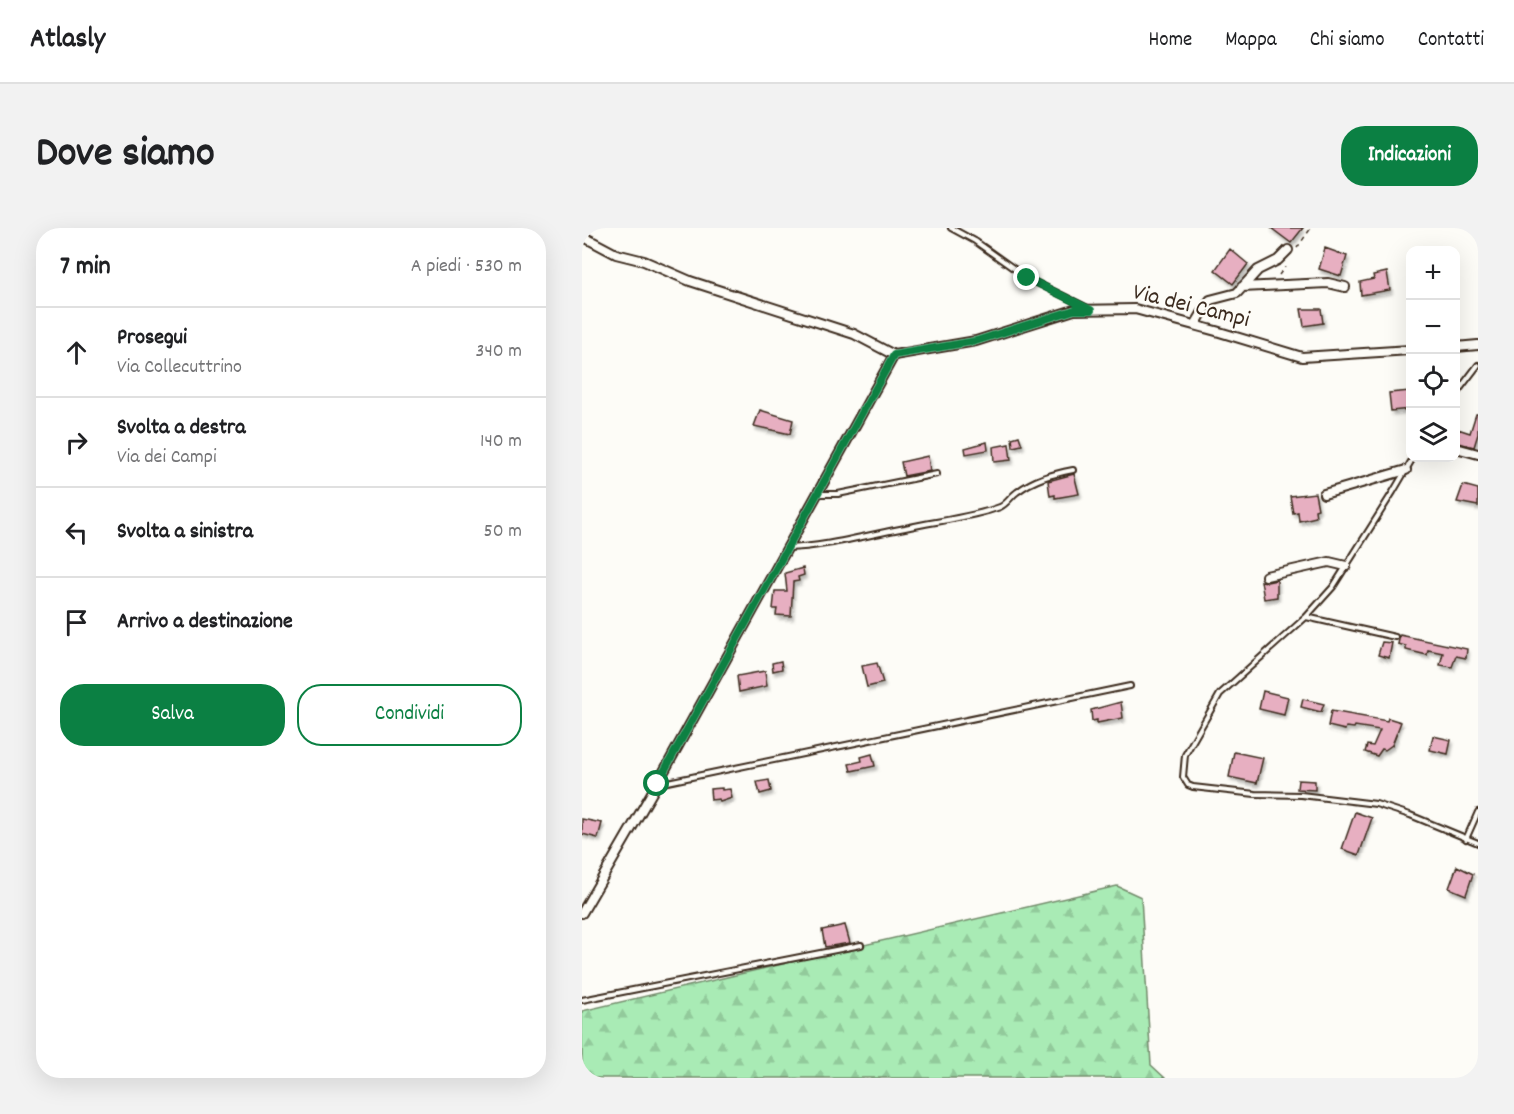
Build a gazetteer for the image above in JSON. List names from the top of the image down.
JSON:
{
  "streets": {
    "street": ["Via dei Campi"]
  },
  "page": {
    "header": "Atlasly",
    "nav": [
      "Home",
      "Mappa",
      "Chi siamo",
      "Contatti"
    ],
    "title": "Dove siamo",
    "buttons": [
      "Indicazioni",
      ["Salva", "Condividi"]
    ],
    "heading": ["7 min", "A piedi · 530 m"],
    "map_buttons": ["+", "−"],
    "list": [
      ["Prosegui", "Via Collecuttrino", "340 m"],
      ["Svolta a destra", "Via dei Campi", "140 m"],
      ["Svolta a sinistra", "50 m"],
      "Arrivo a destinazione"
    ]
  }
}
